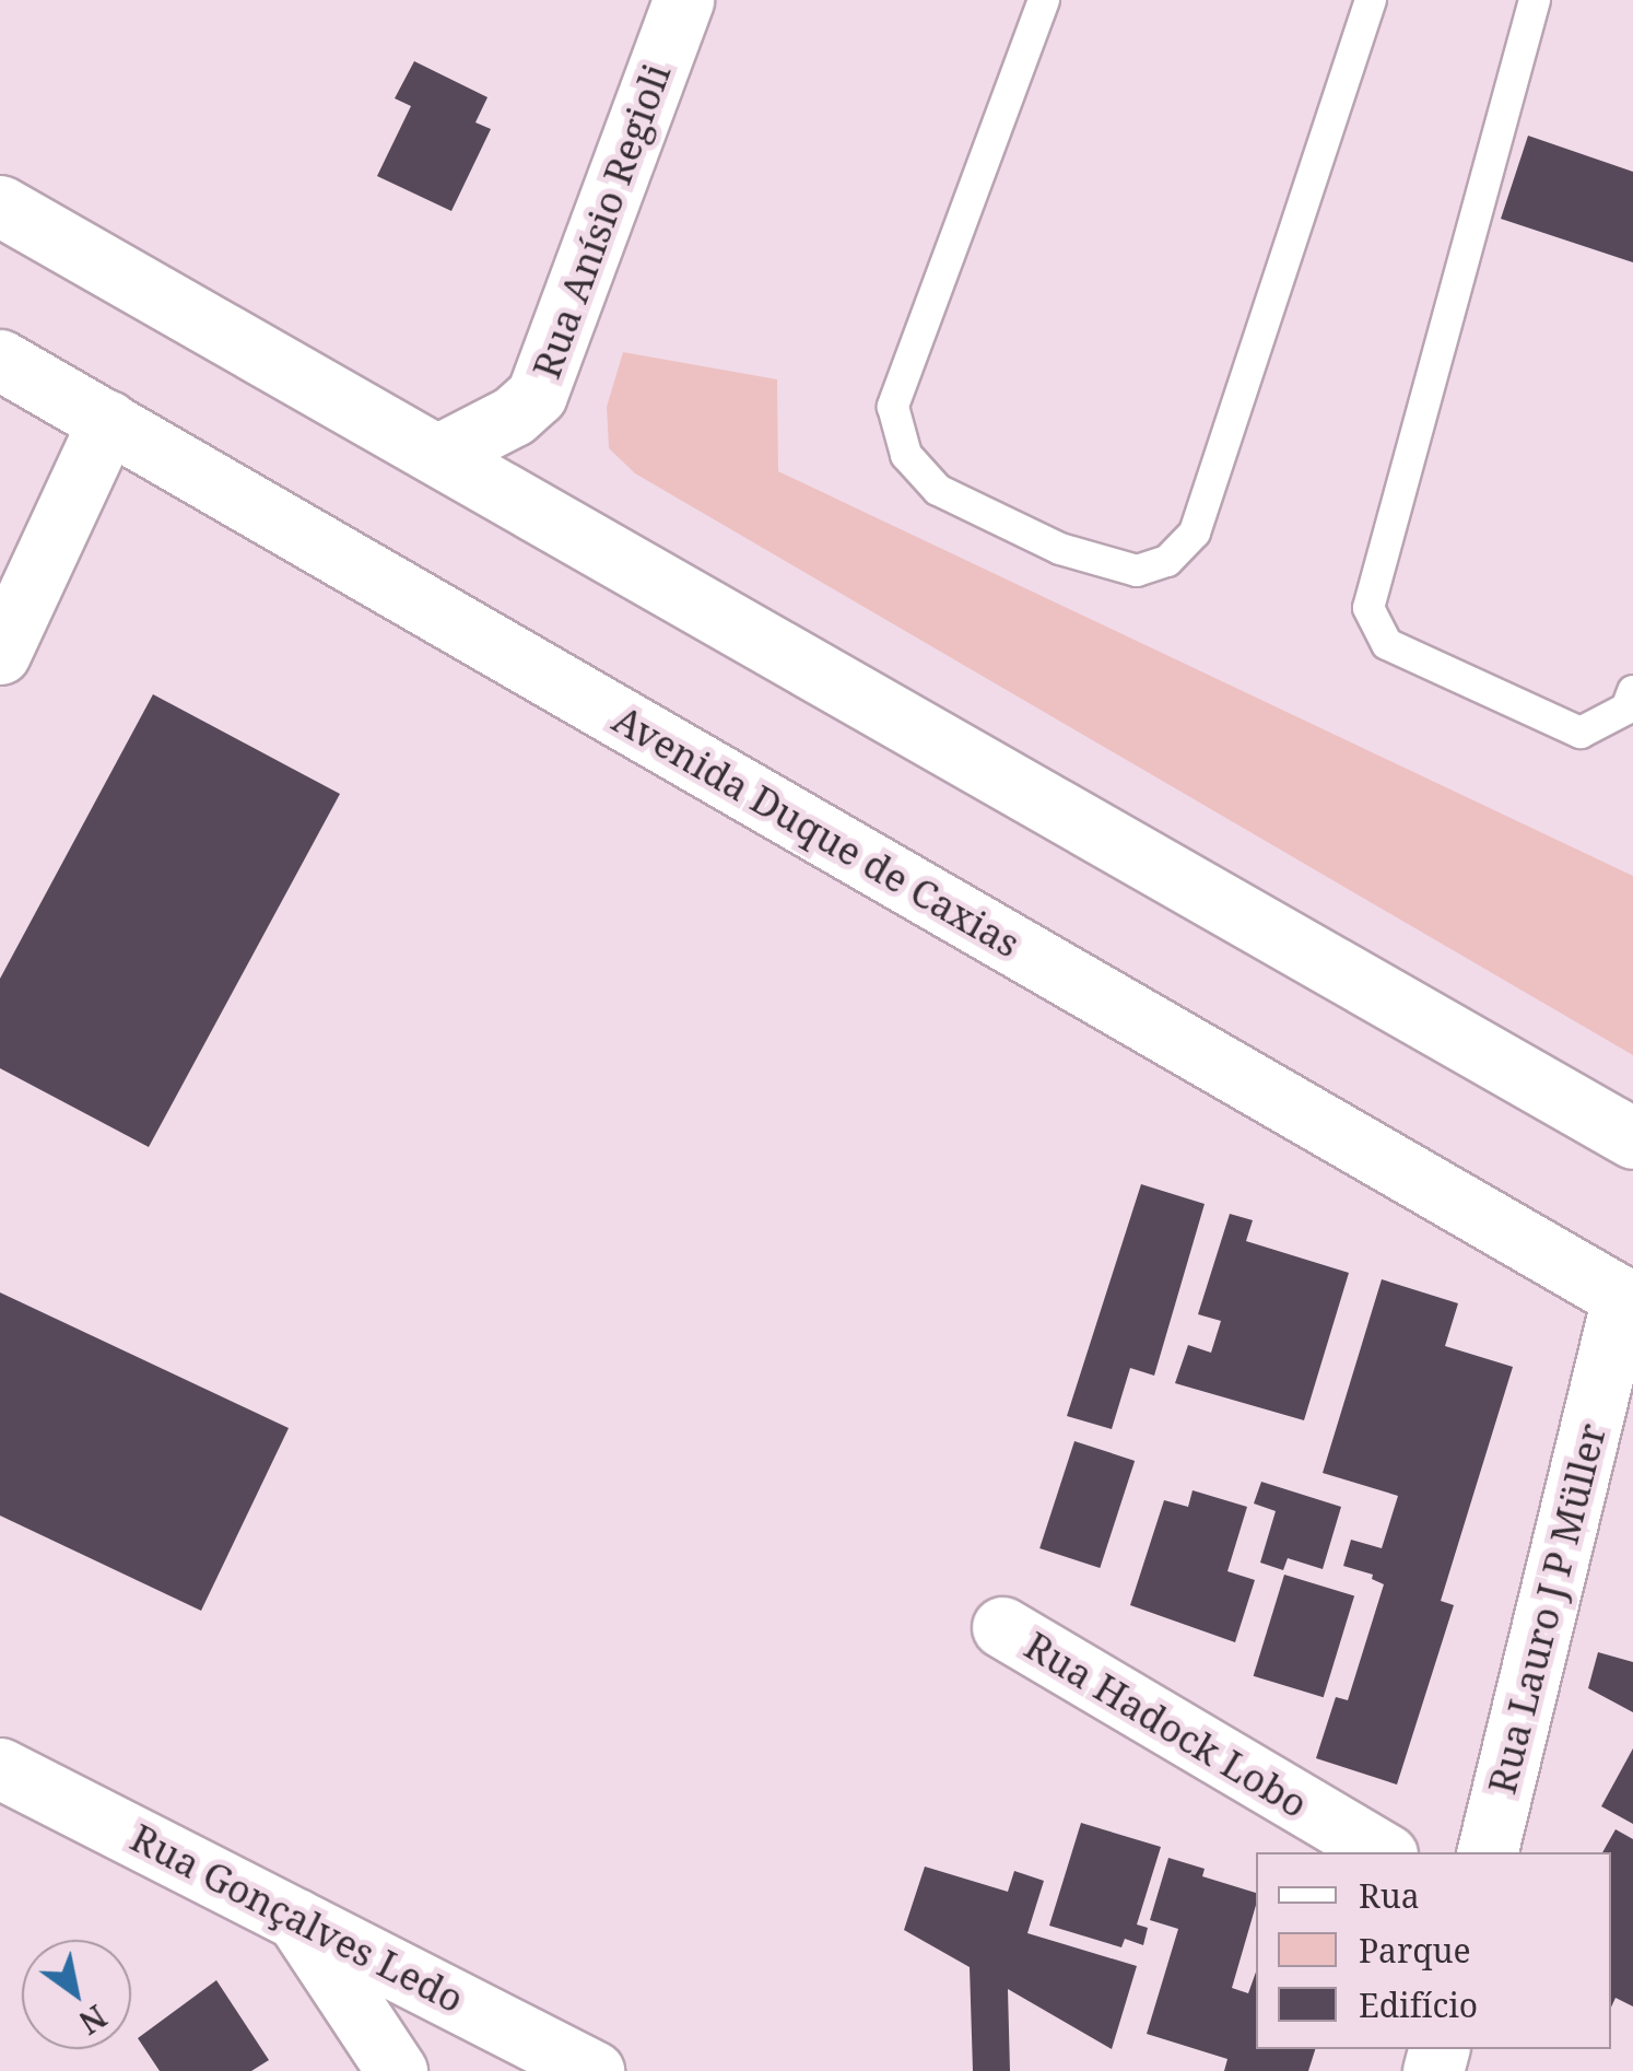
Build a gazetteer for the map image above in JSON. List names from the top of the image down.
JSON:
{
  "streets": {
    "main road": [
      "Rua Anísio Regioli",
      "Avenida Duque de Caxias",
      "Rua Lauro J P Müller",
      "Rua Hadock Lobo",
      "Rua Gonçalves Ledo"
    ]
  },
  "crossings": [
    ["Avenida Duque de Caxias", "Rua Lauro J P Müller"]
  ],
  "legend": ["Rua", "Parque", "Edifício"],
  "north": "bottom right"
}
